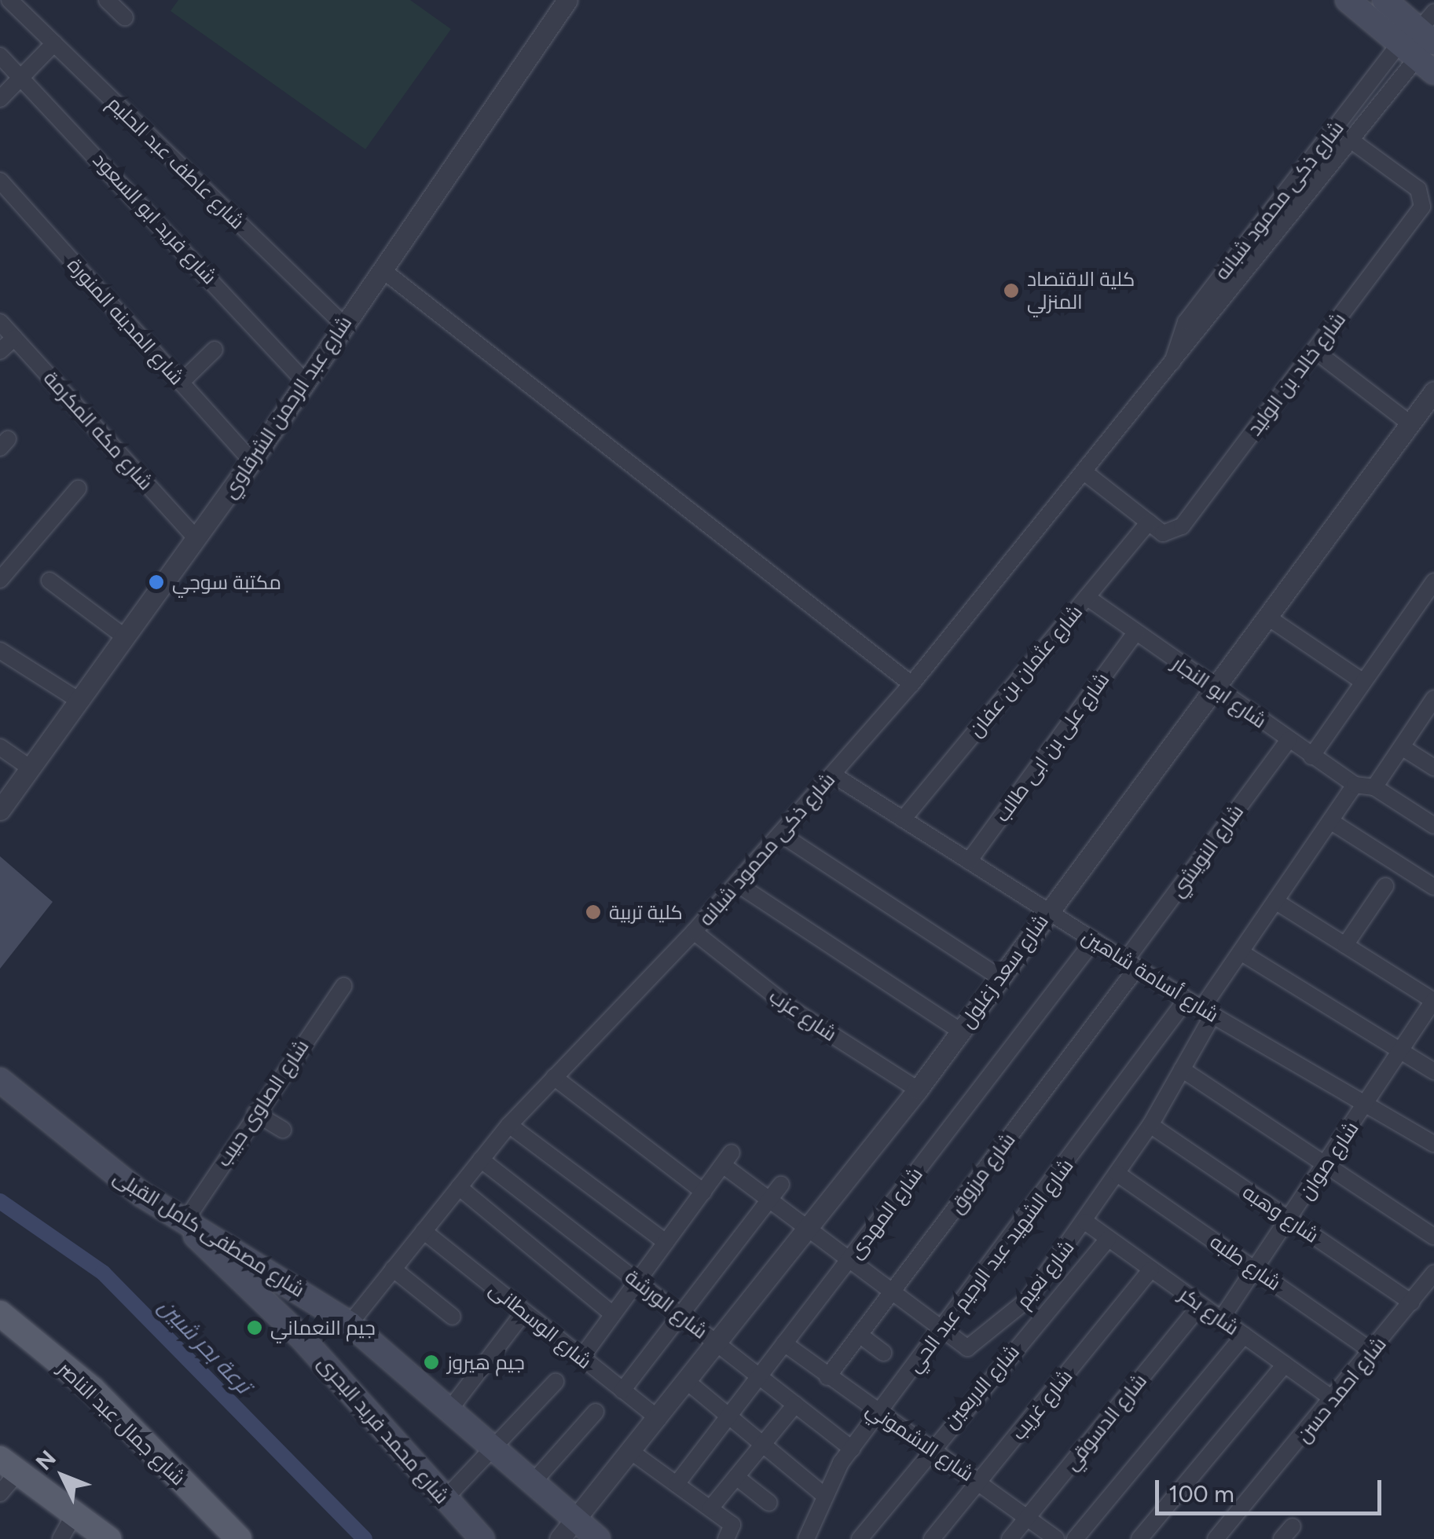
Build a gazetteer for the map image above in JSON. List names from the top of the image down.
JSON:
{
  "streets": {
    "main road": ["شارع مصطفى كامل القبلى", "شارع جمال عبد الناصر", "شارع محمد فريد البحرى"],
    "street": [
      "شارع عاطف عبد الحليم",
      "شارع ذكى محمود شبانه",
      "شارع فريد ابو السعود",
      "شارع المدينه المنورة",
      "شارع خالد بن الوليد",
      "شارع عبد الرحمن الشرقاوي",
      "شارع مكه المكرمة",
      "شارع عثمان بن عفان",
      "شارع ابو النجار",
      "شارع على بن ابى طالب",
      "شارع النويشي",
      "شارع سعد زغلول",
      "شارع أسامة شاهين",
      "شارع عزب",
      "شارع الصاوى حبيب",
      "شارع صوان",
      "شارع مرزوق",
      "شارع المهدى",
      "شارع وهبه",
      "شارع طلبه",
      "شارع الشهيد عبد الرحيم عبد الحي",
      "شارع نعيم",
      "شارع الورشة",
      "شارع بكر",
      "شارع الوسطانى",
      "شارع الاربعين",
      "شارع احمد حسن",
      "شارع غريب",
      "شارع الدسوقي",
      "شارع الاشموني"
    ]
  },
  "crossings": [
    ["شارع عاطف عبد الحليم", "شارع عبد الرحمن الشرقاوي"],
    ["شارع ذكى محمود شبانه", "شارع خالد بن الوليد"],
    ["شارع ذكى محمود شبانه", "شارع أسامة شاهين"],
    ["شارع ذكى محمود شبانه", "شارع عزب"],
    ["شارع ذكى محمود شبانه", "شارع مصطفى كامل القبلى"],
    ["شارع ذكى محمود شبانه", "شارع الورشة"],
    ["شارع ذكى محمود شبانه", "شارع الوسطانى"],
    ["شارع فريد ابو السعود", "شارع عبد الرحمن الشرقاوي"],
    ["شارع المدينه المنورة", "شارع عبد الرحمن الشرقاوي"],
    ["شارع خالد بن الوليد", "شارع عثمان بن عفان"],
    ["شارع عبد الرحمن الشرقاوي", "شارع مكه المكرمة"],
    ["شارع عثمان بن عفان", "شارع ابو النجار"],
    ["شارع عثمان بن عفان", "شارع أسامة شاهين"],
    ["شارع ابو النجار", "شارع على بن ابى طالب"],
    ["شارع ابو النجار", "شارع النويشي"],
    ["شارع ابو النجار", "شارع سعد زغلول"],
    ["شارع على بن ابى طالب", "شارع أسامة شاهين"],
    ["شارع النويشي", "شارع أسامة شاهين"],
    ["شارع النويشي", "شارع مرزوق"],
    ["شارع سعد زغلول", "شارع أسامة شاهين"],
    ["شارع سعد زغلول", "شارع عزب"],
    ["شارع سعد زغلول", "شارع مصطفى كامل القبلى"],
    ["شارع سعد زغلول", "شارع نعيم"],
    ["شارع سعد زغلول", "شارع الورشة"],
    ["شارع سعد زغلول", "شارع الوسطانى"],
    ["شارع أسامة شاهين", "شارع صوان"],
    ["شارع أسامة شاهين", "شارع مرزوق"],
    ["شارع أسامة شاهين", "شارع المهدى"],
    ["شارع أسامة شاهين", "شارع الشهيد عبد الرحيم عبد الحي"],
    ["شارع أسامة شاهين", "شارع نعيم"],
    ["شارع الصاوى حبيب", "شارع مصطفى كامل القبلى"],
    ["شارع الصاوى حبيب", "شارع محمد فريد البحرى"],
    ["شارع صوان", "شارع وهبه"],
    ["شارع صوان", "شارع طلبه"],
    ["شارع صوان", "شارع بكر"],
    ["شارع مرزوق", "شارع نعيم"],
    ["شارع مرزوق", "شارع الاشموني"],
    ["شارع المهدى", "شارع نعيم"],
    ["شارع المهدى", "شارع الورشة"],
    ["شارع المهدى", "شارع الاشموني"],
    ["شارع وهبه", "شارع نعيم"],
    ["شارع وهبه", "شارع احمد حسن"],
    ["شارع مصطفى كامل القبلى", "شارع محمد فريد البحرى"],
    ["شارع طلبه", "شارع نعيم"],
    ["شارع طلبه", "شارع احمد حسن"],
    ["شارع الشهيد عبد الرحيم عبد الحي", "شارع نعيم"],
    ["شارع الشهيد عبد الرحيم عبد الحي", "شارع الورشة"],
    ["شارع الشهيد عبد الرحيم عبد الحي", "شارع الاشموني"],
    ["شارع نعيم", "شارع بكر"],
    ["شارع بكر", "شارع الاربعين"],
    ["شارع بكر", "شارع احمد حسن"],
    ["شارع بكر", "شارع غريب"],
    ["شارع بكر", "شارع الدسوقي"],
    ["شارع الاربعين", "شارع الاشموني"],
    ["شارع غريب", "شارع الاشموني"],
    ["شارع الدسوقي", "شارع الاشموني"]
  ],
  "water": ["ترعة بحر شبين"],
  "places": [
    "كلية الاقتصاد المنزلي",
    "مكتبة سوجي",
    "كلية تربية",
    "جيم النعماني",
    "جيم هيروز"
  ],
  "scale_bar": "100 m",
  "north": "top left"
}
